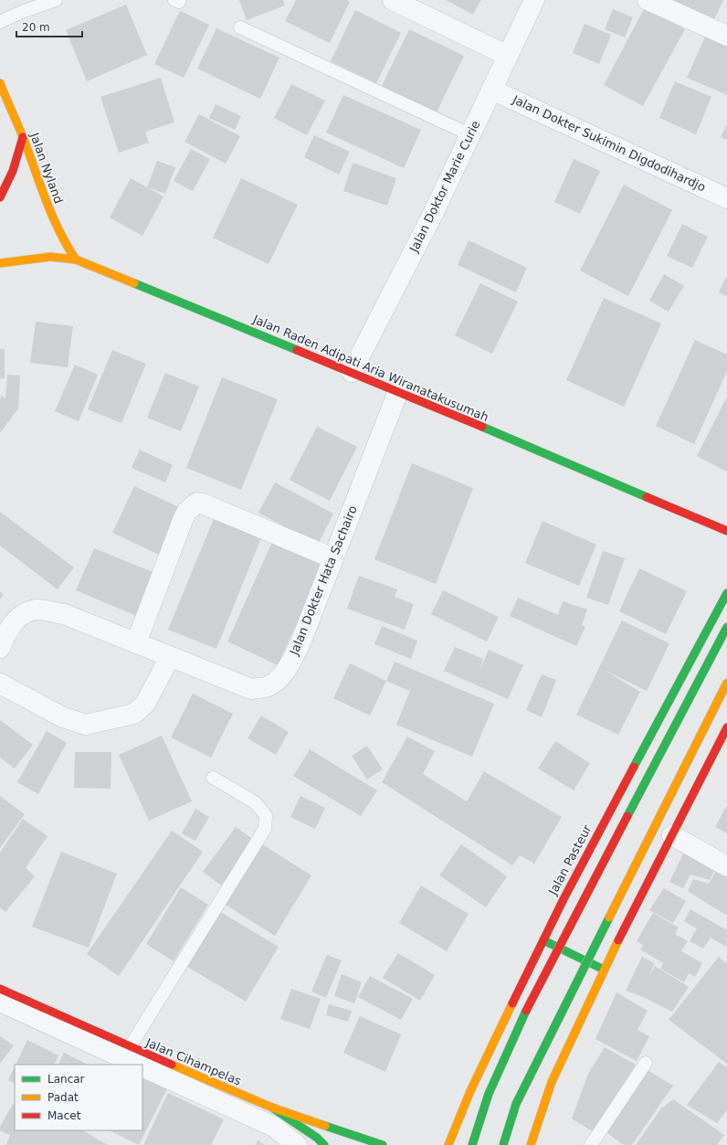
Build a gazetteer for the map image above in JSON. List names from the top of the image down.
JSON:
{
  "streets": {
    "main road": [
      "Jalan Nyland",
      "Jalan Raden Adipati Aria Wiranatakusumah",
      "Jalan Pasteur",
      "Jalan Cihampelas"
    ],
    "street": ["Jalan Dokter Sukimin Digdodihardjo", "Jalan Doktor Marie Curie", "Jalan Dokter Hata Sachairo"]
  },
  "crossings": [
    ["Jalan Dokter Sukimin Digdodihardjo", "Jalan Doktor Marie Curie"],
    ["Jalan Nyland", "Jalan Raden Adipati Aria Wiranatakusumah"],
    ["Jalan Doktor Marie Curie", "Jalan Raden Adipati Aria Wiranatakusumah"],
    ["Jalan Raden Adipati Aria Wiranatakusumah", "Jalan Dokter Hata Sachairo"]
  ],
  "legend": ["Lancar", "Padat", "Macet"],
  "scale_bar": "20 m"
}
